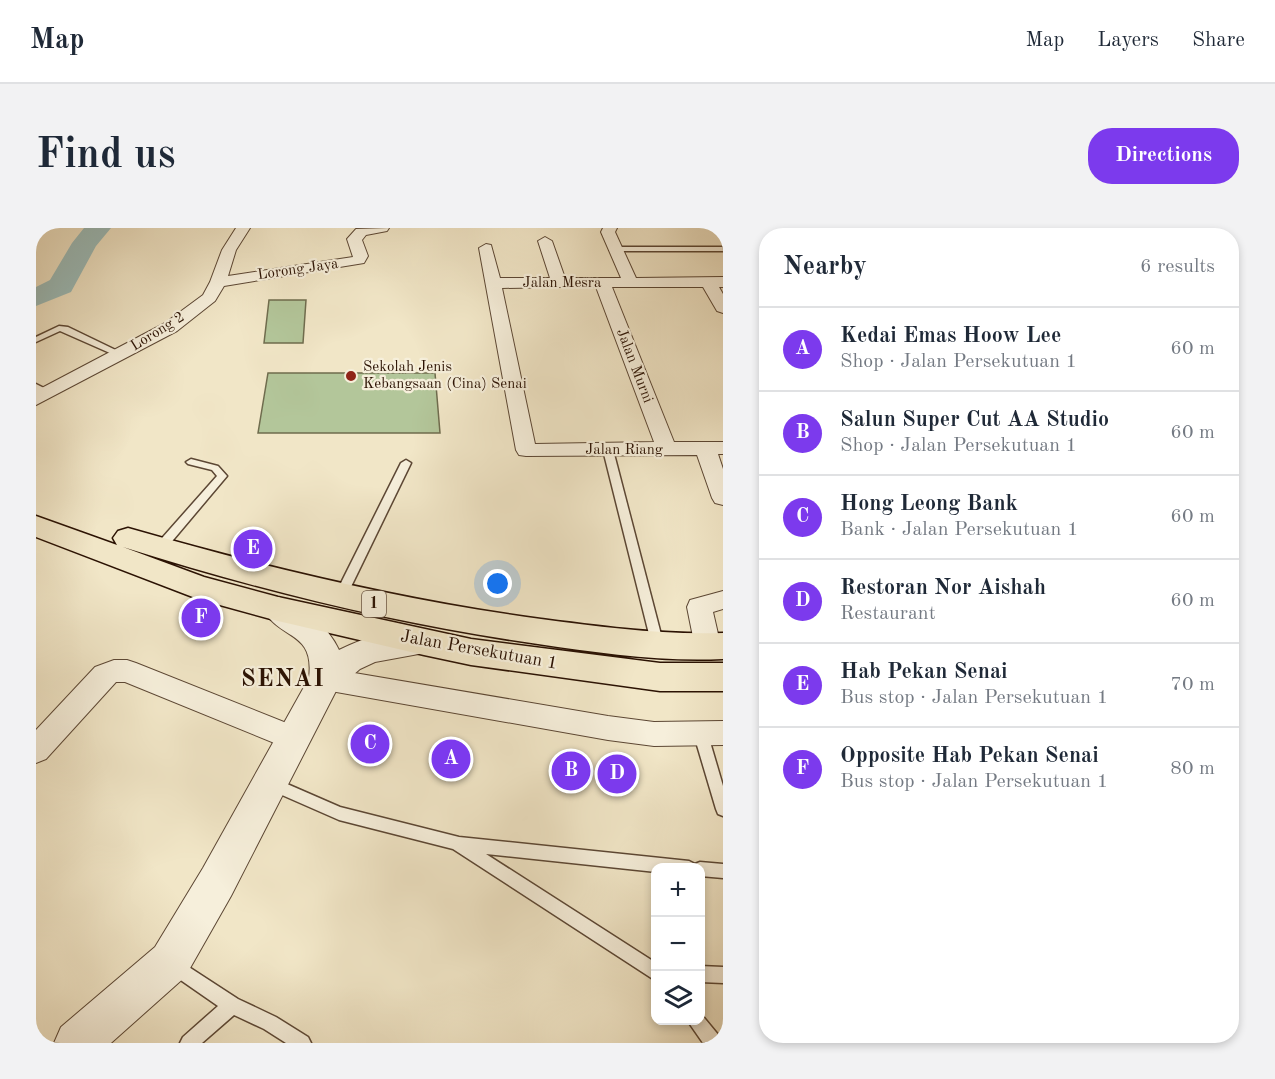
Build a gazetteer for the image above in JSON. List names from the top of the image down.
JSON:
{
  "streets": {
    "highway": ["1", "Jalan Persekutuan 1"],
    "street": [
      "Lorong Jaya",
      "Jalan Mesra",
      "Lorong 2",
      "Jalan Murni",
      "Jalan Riang"
    ]
  },
  "crossings": [
    ["Lorong Jaya", "Lorong 2"],
    ["Jalan Mesra", "Jalan Murni"],
    ["Jalan Mesra", "Jalan Riang"],
    ["Jalan Murni", "Jalan Riang"]
  ],
  "districts": ["SENAI"],
  "places": ["Sekolah Jenis Kebangsaan (Cina) Senai"],
  "page": {
    "header": "Map",
    "nav": ["Map", "Layers", "Share"],
    "buttons": "Directions",
    "title": "Find us",
    "heading": ["Nearby", "6 results"],
    "list": [
      {
        "mark": "A",
        "name": "Kedai Emas Hoow Lee",
        "note": "Shop · Jalan Persekutuan 1",
        "value": "60 m"
      },
      {
        "mark": "B",
        "name": "Salun Super Cut AA Studio",
        "note": "Shop · Jalan Persekutuan 1",
        "value": "60 m"
      },
      {
        "mark": "C",
        "name": "Hong Leong Bank",
        "note": "Bank · Jalan Persekutuan 1",
        "value": "60 m"
      },
      {
        "mark": "D",
        "name": "Restoran Nor Aishah",
        "note": "Restaurant",
        "value": "60 m"
      },
      {
        "mark": "E",
        "name": "Hab Pekan Senai",
        "note": "Bus stop · Jalan Persekutuan 1",
        "value": "70 m"
      },
      {
        "mark": "F",
        "name": "Opposite Hab Pekan Senai",
        "note": "Bus stop · Jalan Persekutuan 1",
        "value": "80 m"
      }
    ],
    "pins": [
      "E",
      "F",
      "C",
      "A",
      "B",
      "D"
    ],
    "map_buttons": ["+", "−"]
  }
}
